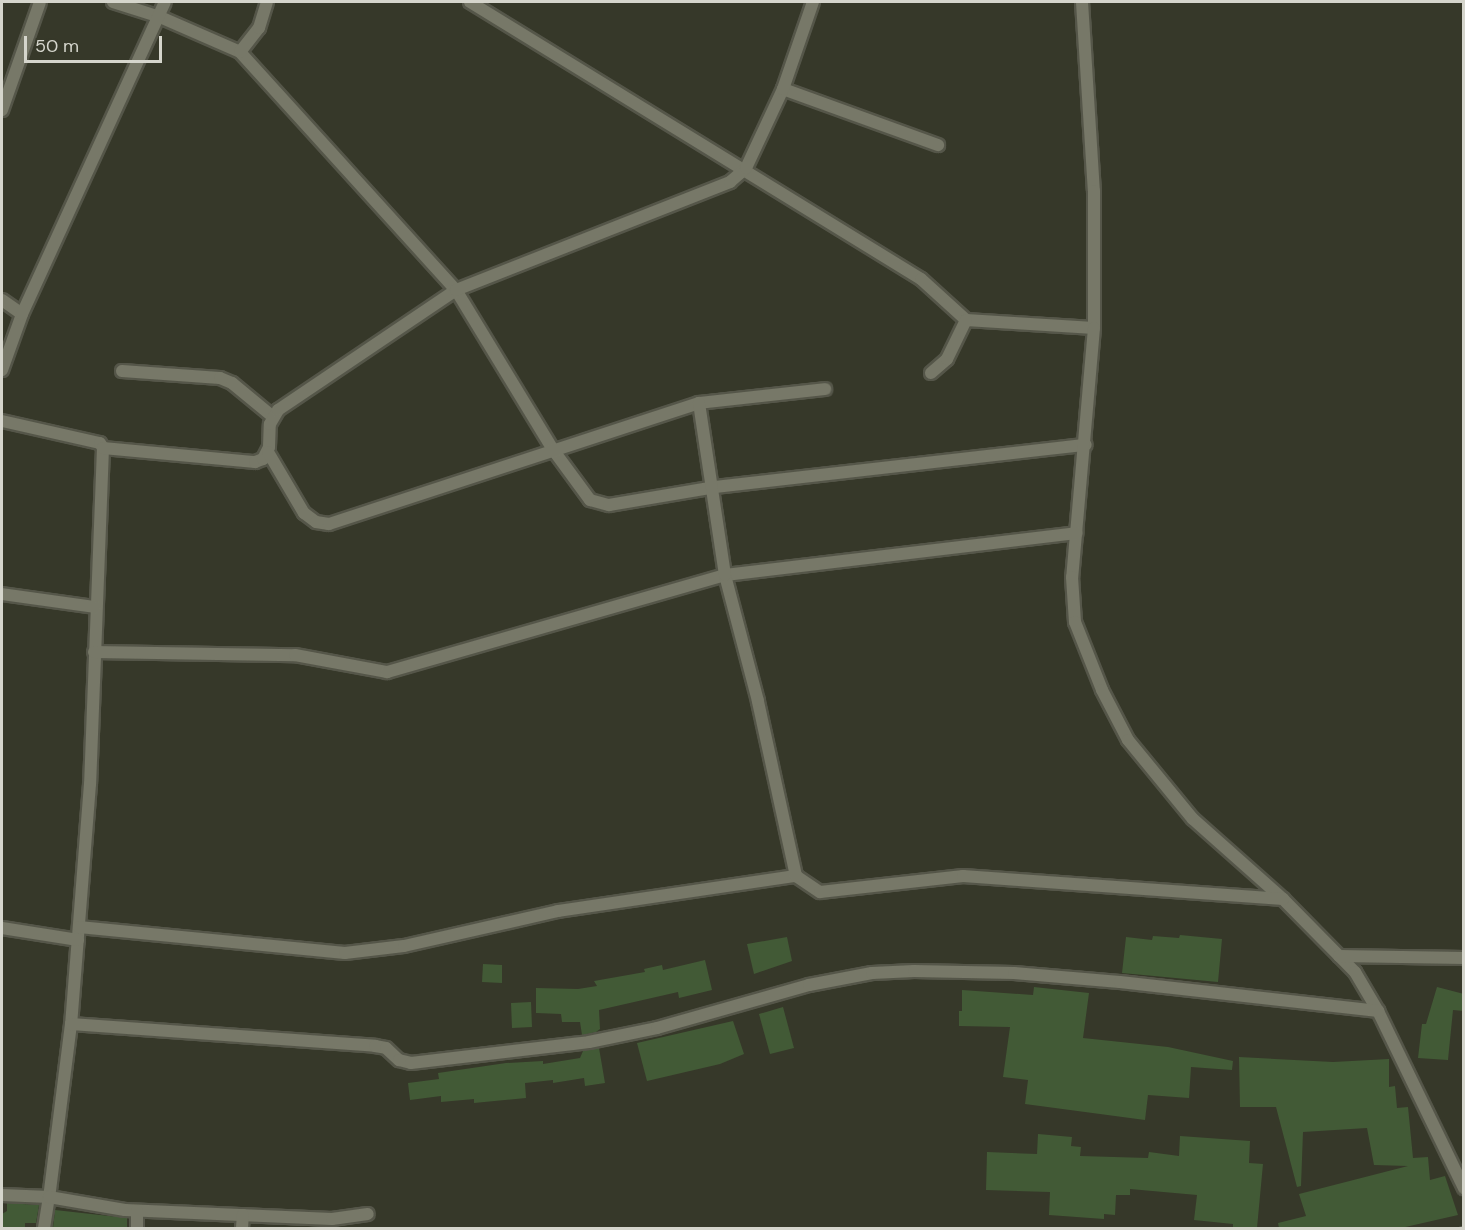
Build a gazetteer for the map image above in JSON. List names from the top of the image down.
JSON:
{
  "scale_bar": "50 m"
}
